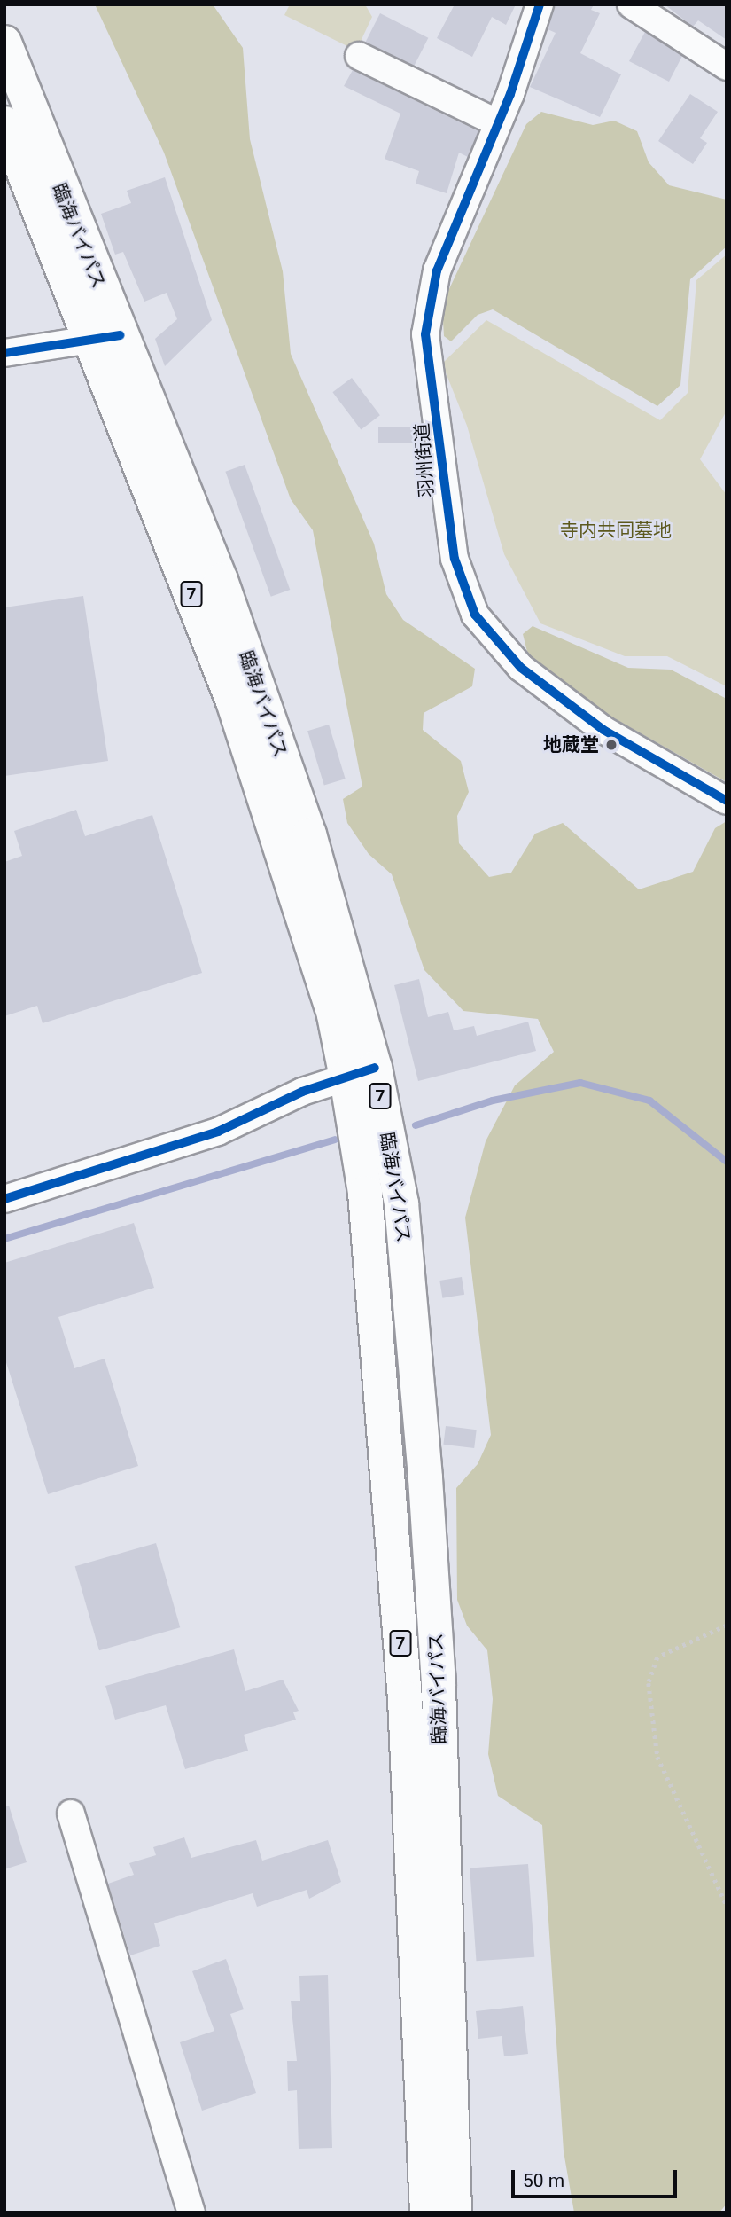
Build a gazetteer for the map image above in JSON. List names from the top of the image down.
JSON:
{
  "streets": {
    "highway": ["臨海バイパス", "7"],
    "street": ["羽州街道"]
  },
  "parks": ["寺内共同墓地"],
  "places": ["地蔵堂"],
  "scale_bar": "50 m"
}
